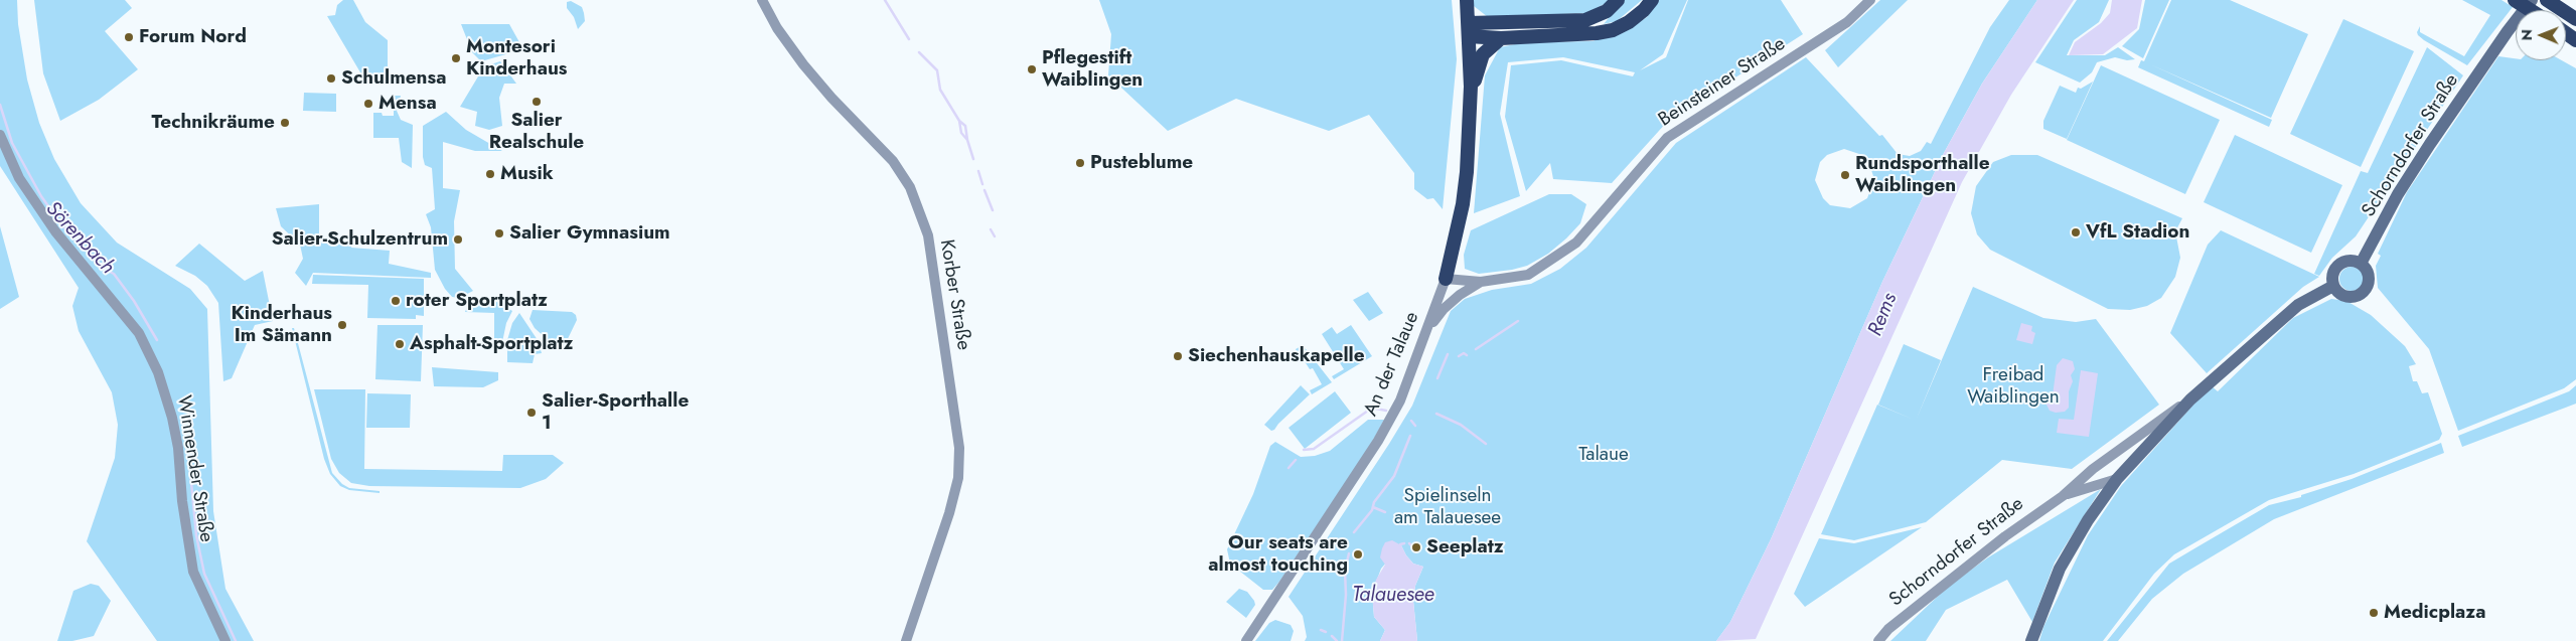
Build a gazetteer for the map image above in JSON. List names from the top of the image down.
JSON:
{
  "streets": {
    "main road": ["Schorndorfer Straße"],
    "street": [
      "Beinsteiner Straße",
      "Korber Straße",
      "An der Talaue",
      "Winnender Straße"
    ]
  },
  "water": ["Sörenbach", "Rems", "Talauesee"],
  "parks": ["Freibad Waiblingen", "Talaue", "Spielinseln am Talauesee"],
  "places": [
    "Forum Nord",
    "Montesori Kinderhaus",
    "Pflegestift Waiblingen",
    "Schulmensa",
    "Salier Realschule",
    "Mensa",
    "Technikräume",
    "Pusteblume",
    "Musik",
    "Rundsporthalle Waiblingen",
    "VfL Stadion",
    "Salier Gymnasium",
    "Salier-Schulzentrum",
    "roter Sportplatz",
    "Kinderhaus Im Sämann",
    "Asphalt-Sportplatz",
    "Siechenhauskapelle",
    "Salier-Sporthalle 1",
    "Seeplatz",
    "Our seats are almost touching",
    "Medicplaza"
  ],
  "north": "left"
}
